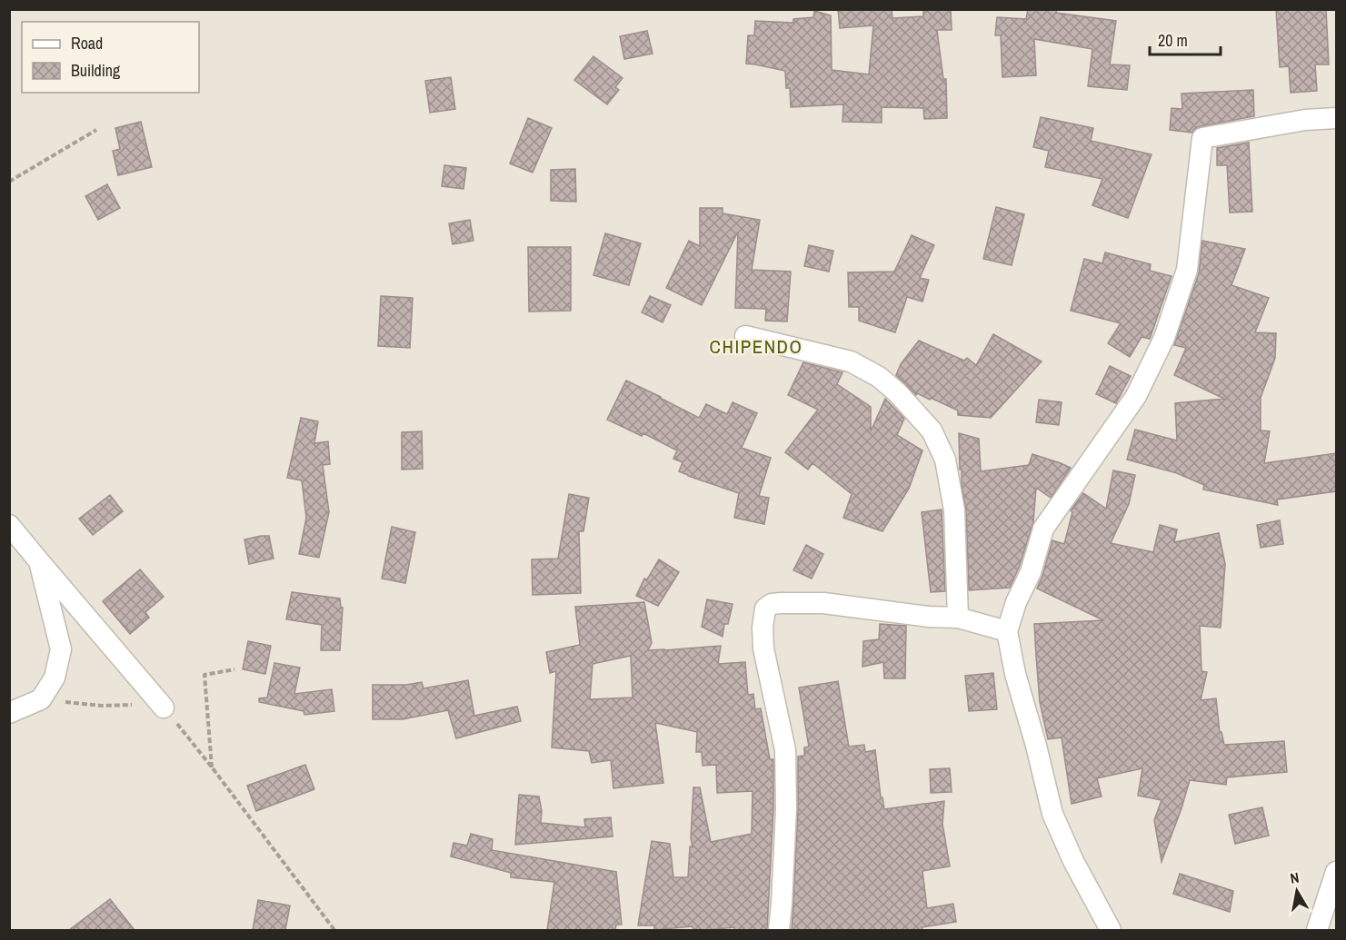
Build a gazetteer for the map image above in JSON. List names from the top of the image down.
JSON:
{
  "districts": ["CHIPENDO"],
  "legend": ["Road", "Building"],
  "scale_bar": "20 m",
  "north": "top"
}
